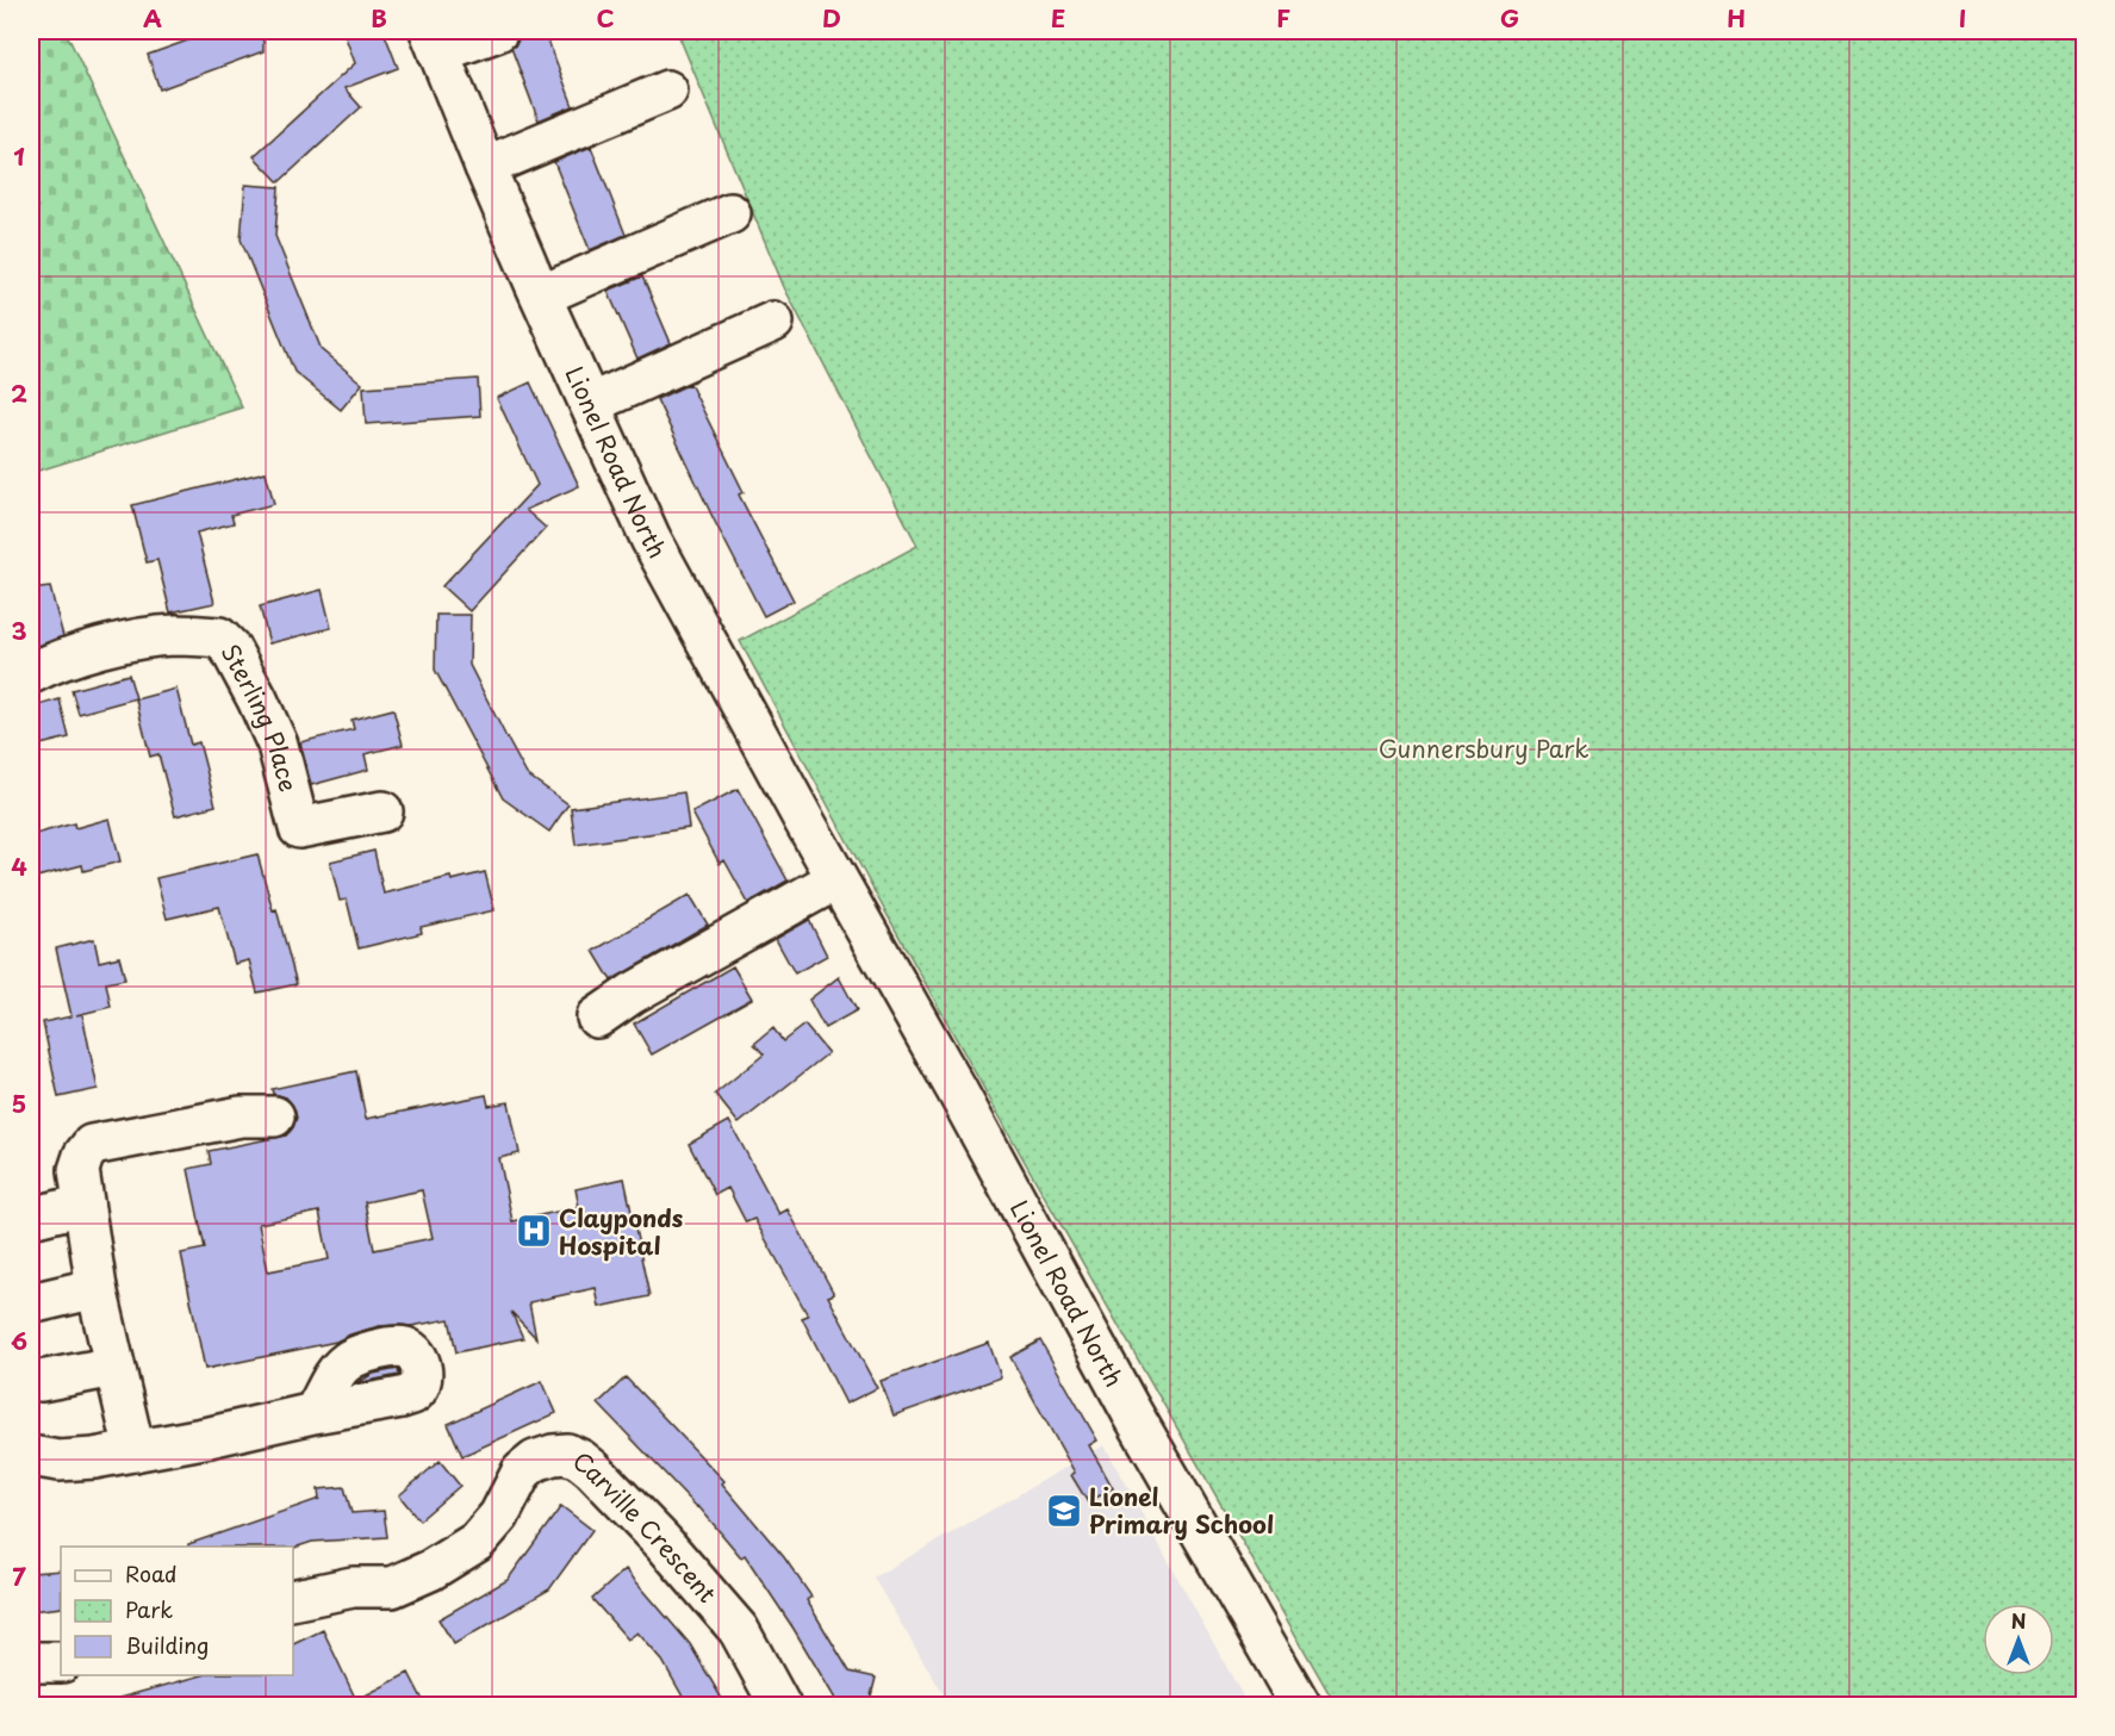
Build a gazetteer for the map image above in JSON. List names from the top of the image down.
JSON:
{
  "streets": {
    "street": ["Lionel Road North", "Sterling Place", "Carville Crescent"]
  },
  "parks": ["Gunnersbury Park"],
  "places": {
    "hospital": ["Clayponds Hospital"],
    "school or university": ["Lionel Primary School"]
  },
  "legend": ["Road", "Park", "Building"],
  "north": "top",
  "grid": {
    "columns": [
      "A",
      "B",
      "C",
      "D",
      "E",
      "F",
      "G",
      "H",
      "I"
    ],
    "rows": [
      "1",
      "2",
      "3",
      "4",
      "5",
      "6",
      "7"
    ]
  }
}
